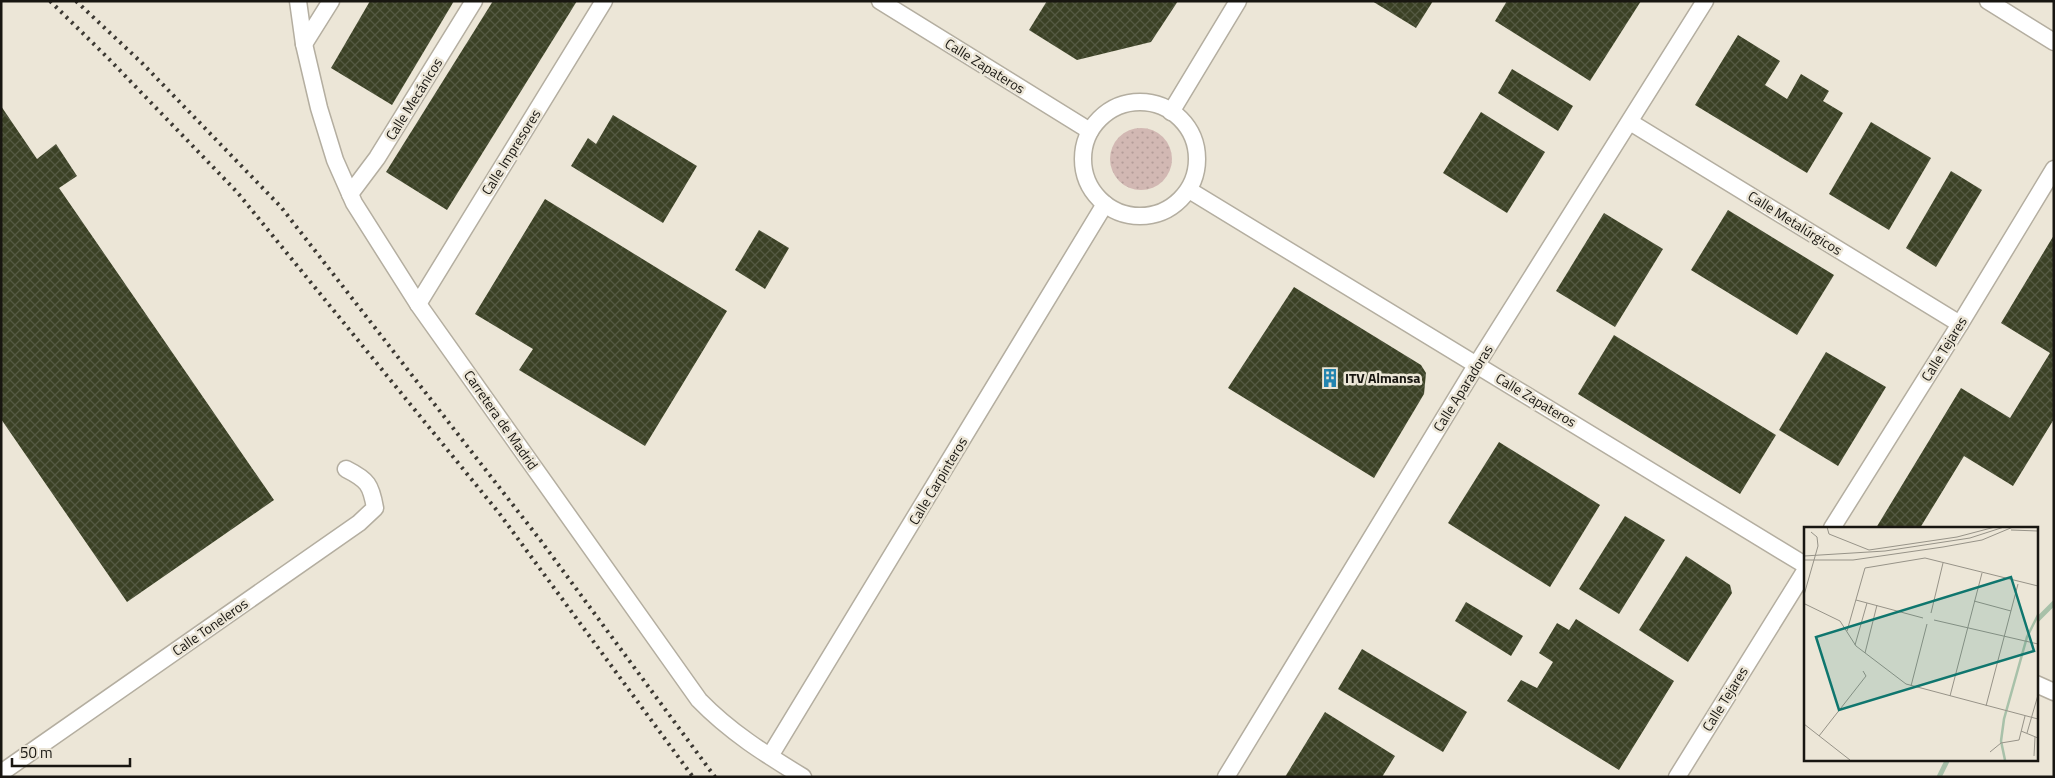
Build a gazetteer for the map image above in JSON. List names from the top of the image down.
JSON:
{
  "streets": {
    "street": [
      "Calle Zapateros",
      "Calle Mecánicos",
      "Calle Impresores",
      "Calle Metalúrgicos",
      "Calle Tejares",
      "Calle Aparadoras",
      "Carretera de Madrid",
      "Calle Carpinteros",
      "Calle Toneleros"
    ]
  },
  "crossings": [
    ["Calle Zapateros", "Calle Aparadoras"],
    ["Calle Zapateros", "Calle Carpinteros"],
    ["Calle Mecánicos", "Carretera de Madrid"],
    ["Calle Impresores", "Carretera de Madrid"],
    ["Calle Metalúrgicos", "Calle Tejares"],
    ["Calle Metalúrgicos", "Calle Aparadoras"],
    ["Carretera de Madrid", "Calle Carpinteros"]
  ],
  "places": {
    "building": ["ITV Almansa"]
  },
  "scale_bar": "50 m"
}
